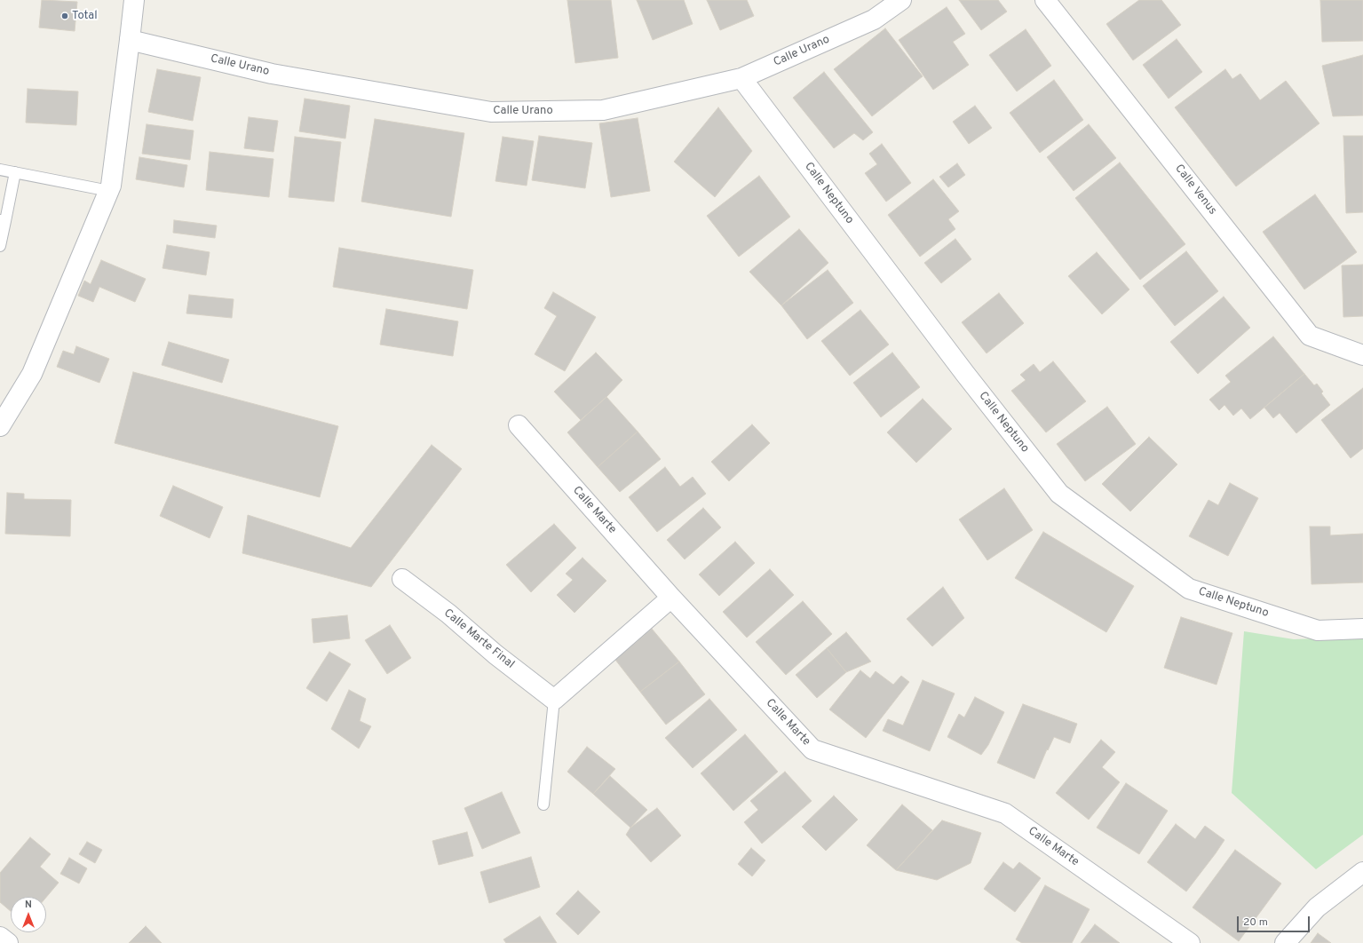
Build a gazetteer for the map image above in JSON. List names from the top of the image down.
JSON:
{
  "streets": {
    "street": [
      "Calle Urano",
      "Calle Venus",
      "Calle Neptuno",
      "Calle Marte",
      "Calle Marte Final"
    ]
  },
  "crossings": [
    ["Calle Urano", "Calle Neptuno"]
  ],
  "places": ["Total"],
  "scale_bar": "20 m",
  "north": "top"
}
